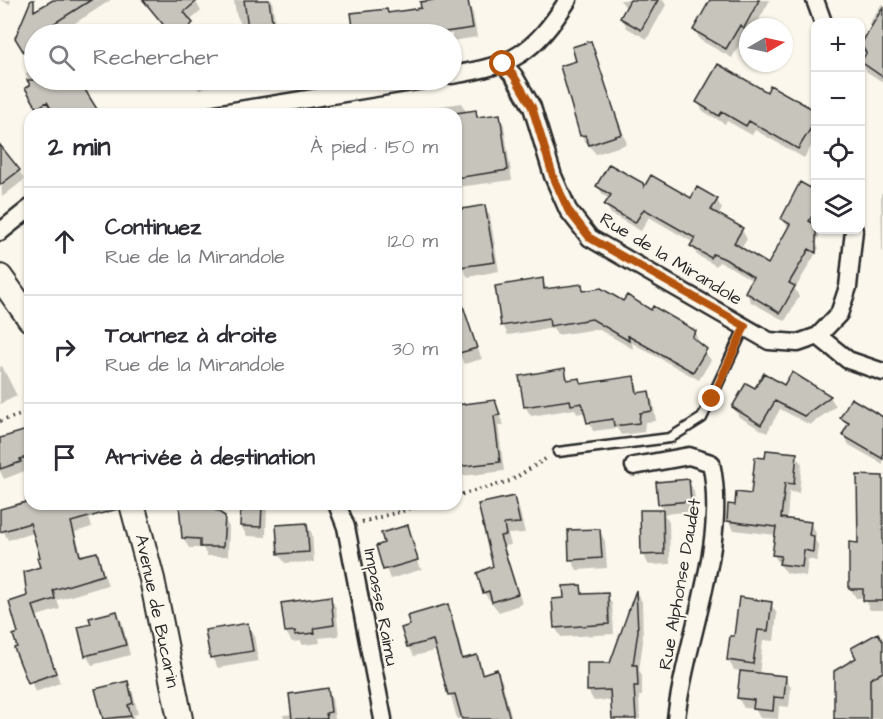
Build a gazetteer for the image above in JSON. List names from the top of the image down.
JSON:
{
  "streets": {
    "street": [
      "Rue de la Mirandole",
      "Rue Alphonse Daudet",
      "Impasse Raimu",
      "Avenue de Bucarin"
    ]
  },
  "north": "right",
  "page": {
    "map_buttons": ["+", "−"],
    "search": "Rechercher",
    "heading": ["2 min", "À pied · 150 m"],
    "list": [
      ["Continuez", "Rue de la Mirandole", "120 m"],
      ["Tournez à droite", "Rue de la Mirandole", "30 m"],
      "Arrivée à destination"
    ]
  }
}
